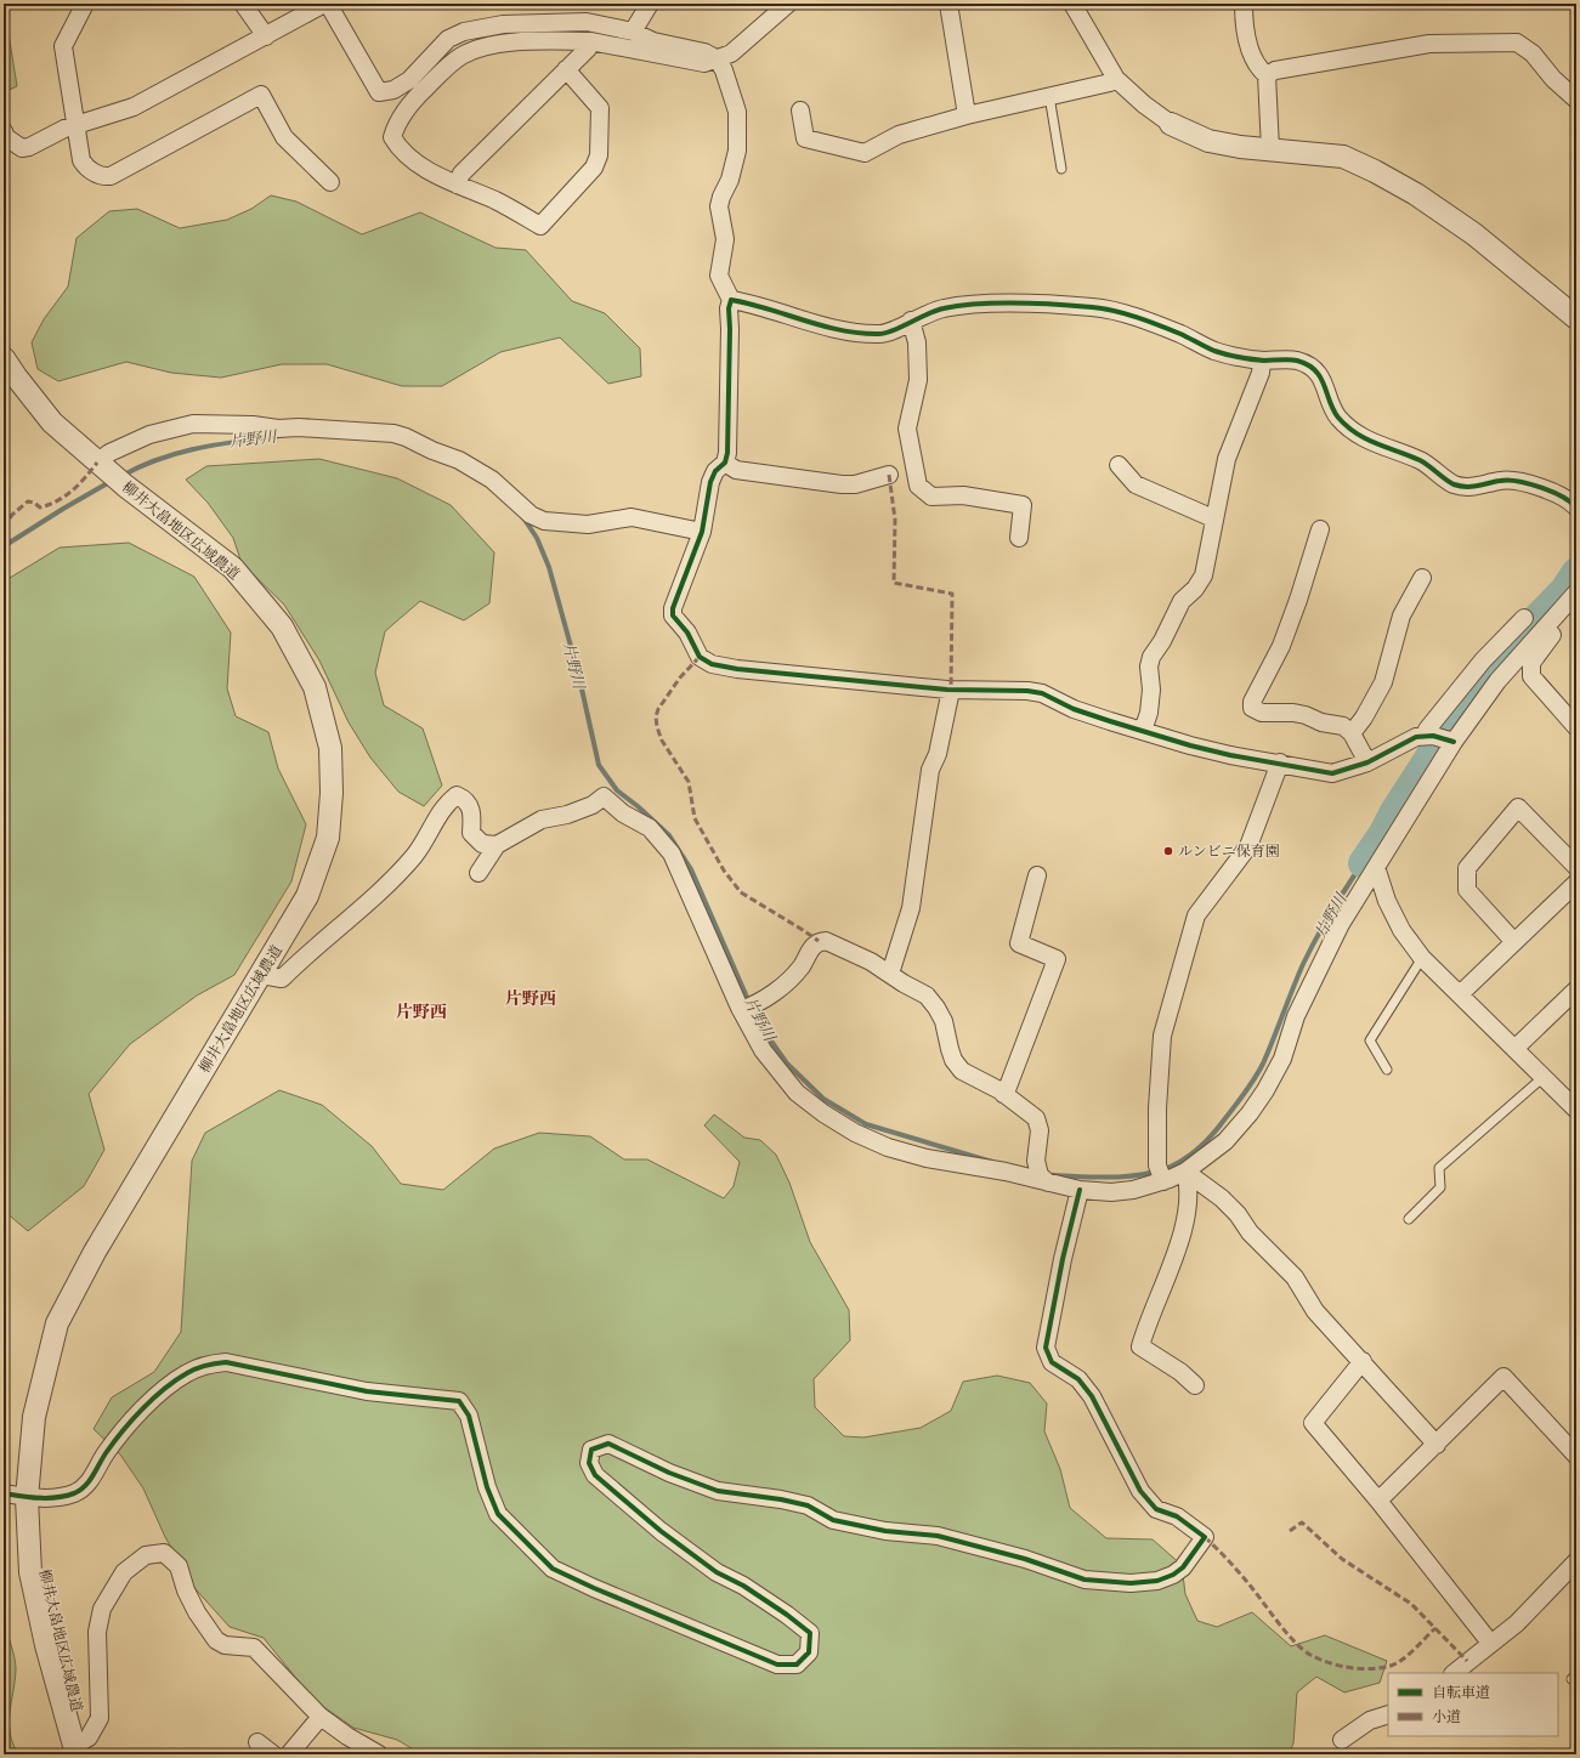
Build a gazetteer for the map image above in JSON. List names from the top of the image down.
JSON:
{
  "streets": {
    "street": ["柳井大畠地区広域農道"]
  },
  "districts": ["片野西", "片野西"],
  "water": ["片野川"],
  "places": ["ルンビニ保育園"],
  "legend": ["自転車道", "小道"]
}
